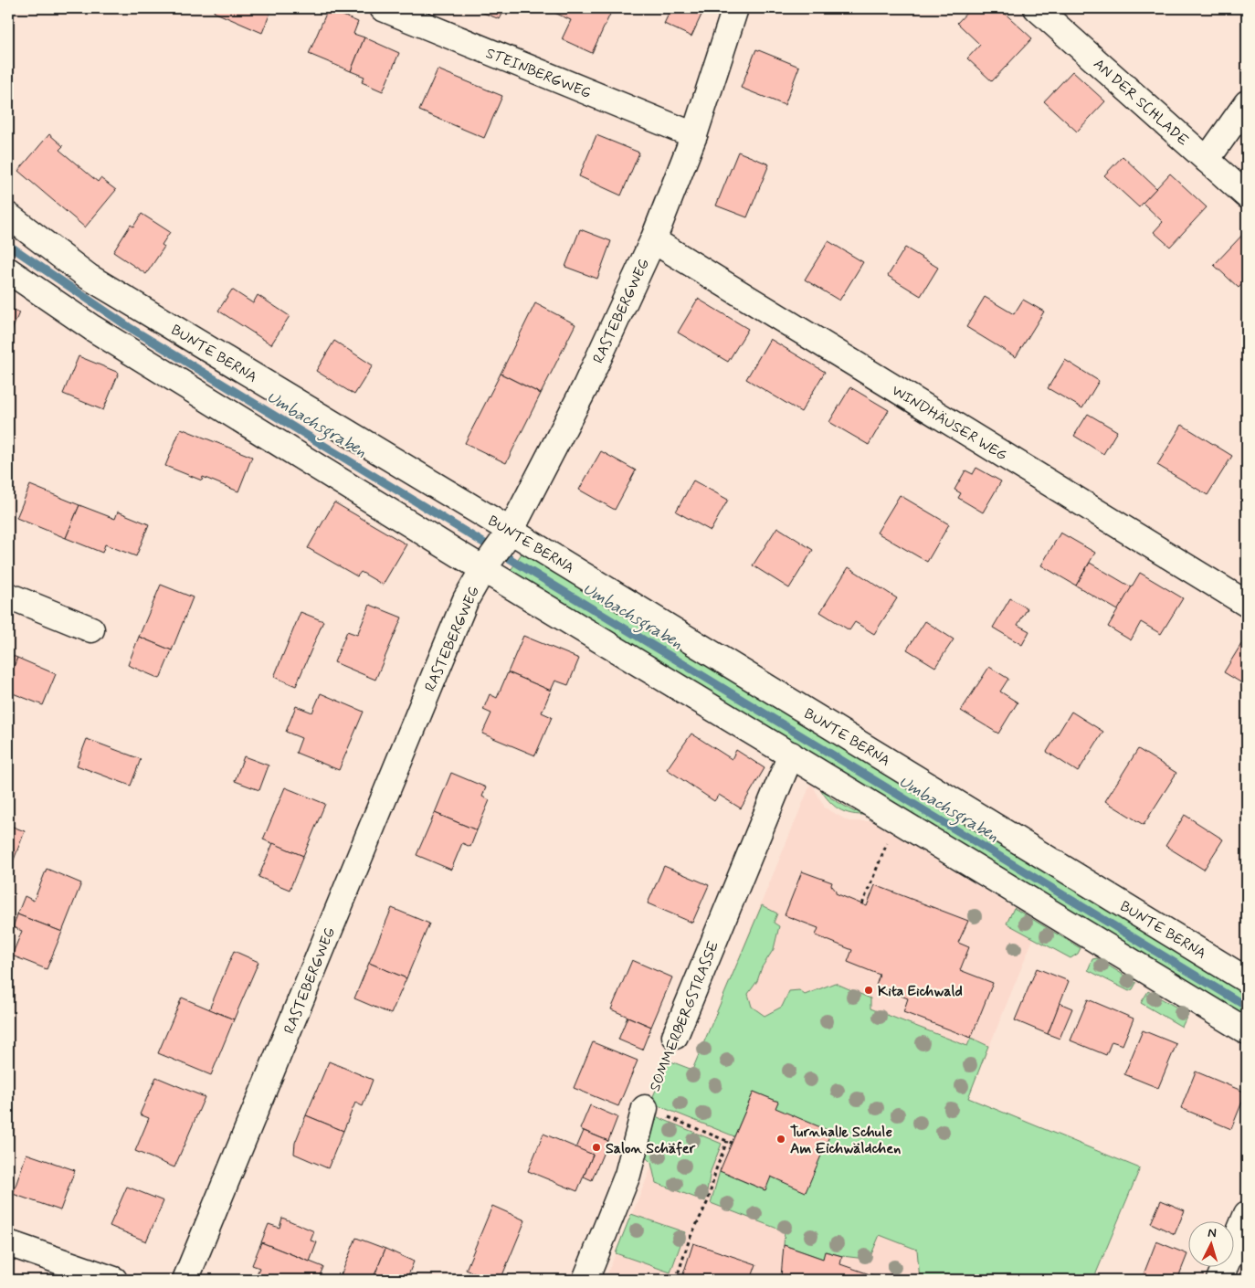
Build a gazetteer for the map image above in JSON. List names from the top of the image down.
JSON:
{
  "streets": {
    "street": [
      "STEINBERGWEG",
      "AN DER SCHLADE",
      "RASTEBERGWEG",
      "BUNTE BERNA",
      "WINDHÄUSER WEG",
      "SOMMERBERGSTRASSE"
    ]
  },
  "crossings": [
    ["STEINBERGWEG", "RASTEBERGWEG"],
    ["RASTEBERGWEG", "BUNTE BERNA"],
    ["RASTEBERGWEG", "WINDHÄUSER WEG"],
    ["BUNTE BERNA", "SOMMERBERGSTRASSE"]
  ],
  "water": ["Umbachsgraben"],
  "places": ["Kita Eichwald", "Turnhalle Schule Am Eichwäldchen", "Salon Schäfer"],
  "north": "top"
}
